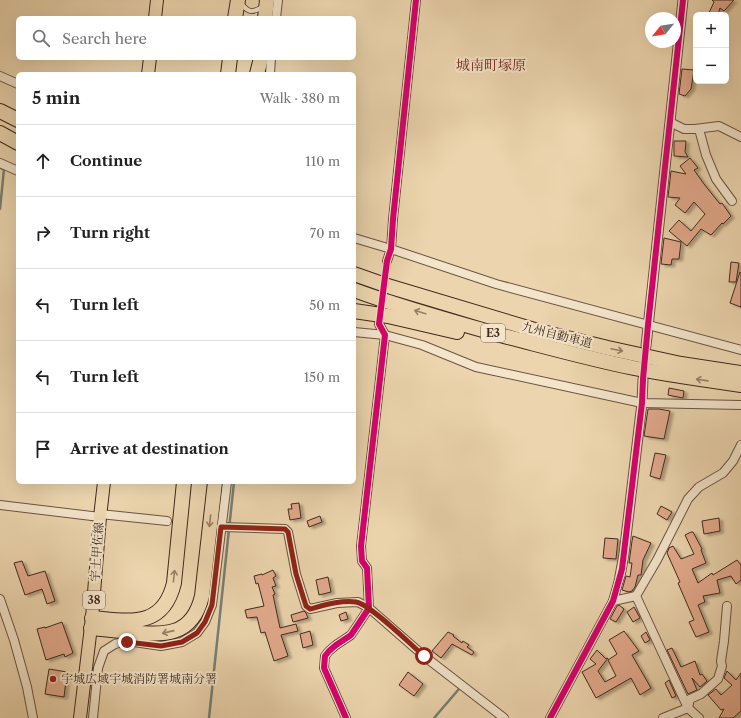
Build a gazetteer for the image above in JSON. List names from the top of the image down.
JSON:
{
  "streets": {
    "highway": ["E3", "九州自動車道"],
    "main road": ["宇土甲佐線", "38"]
  },
  "districts": ["城南町塚原"],
  "places": ["宇城広域宇城消防署城南分署"],
  "north": "bottom left",
  "page": {
    "map_buttons": ["+", "−"],
    "search": "Search here",
    "heading": ["5 min", "Walk · 380 m"],
    "list": [
      ["Continue", "110 m"],
      ["Turn right", "70 m"],
      ["Turn left", "50 m"],
      ["Turn left", "150 m"],
      "Arrive at destination"
    ]
  }
}
